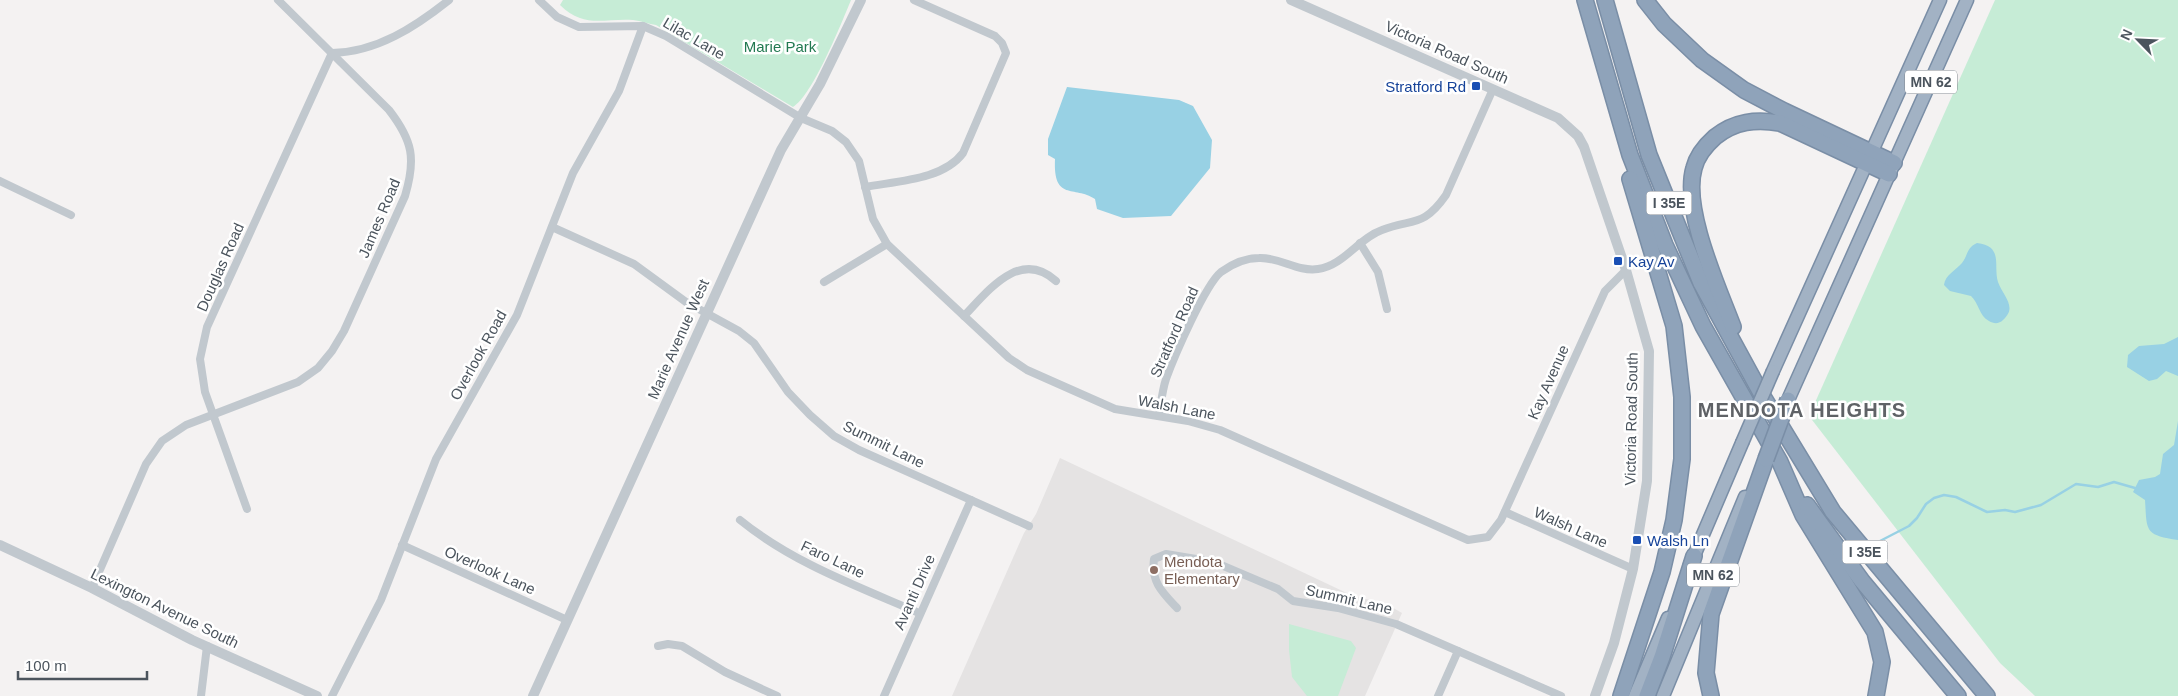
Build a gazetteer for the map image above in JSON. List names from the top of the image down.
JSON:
{
  "streets": {
    "highway": ["MN 62", "I 35E"],
    "street": [
      "Lilac Lane",
      "Victoria Road South",
      "James Road",
      "Douglas Road",
      "Stratford Road",
      "Marie Avenue West",
      "Overlook Road",
      "Kay Avenue",
      "Walsh Lane",
      "Summit Lane",
      "Faro Lane",
      "Overlook Lane",
      "Avanti Drive",
      "Lexington Avenue South"
    ]
  },
  "crossings": [
    ["Lilac Lane", "Marie Avenue West"],
    ["Lilac Lane", "Overlook Road"],
    ["Lilac Lane", "Walsh Lane"],
    ["Victoria Road South", "Stratford Road"],
    ["Victoria Road South", "Kay Avenue"],
    ["Victoria Road South", "Walsh Lane"],
    ["James Road", "Douglas Road"],
    ["Stratford Road", "Walsh Lane"],
    ["Marie Avenue West", "Walsh Lane"],
    ["Marie Avenue West", "Summit Lane"],
    ["Marie Avenue West", "Overlook Lane"],
    ["Overlook Road", "Summit Lane"],
    ["Overlook Road", "Overlook Lane"],
    ["Kay Avenue", "Walsh Lane"],
    ["Summit Lane", "Avanti Drive"],
    ["Faro Lane", "Avanti Drive"]
  ],
  "districts": ["MENDOTA HEIGHTS"],
  "parks": ["Marie Park"],
  "places": {
    "transit": ["Stratford Rd", "Kay Av", "Walsh Ln"],
    "other": ["Mendota Elementary"]
  },
  "scale_bar": "100 m",
  "north": "top left"
}
